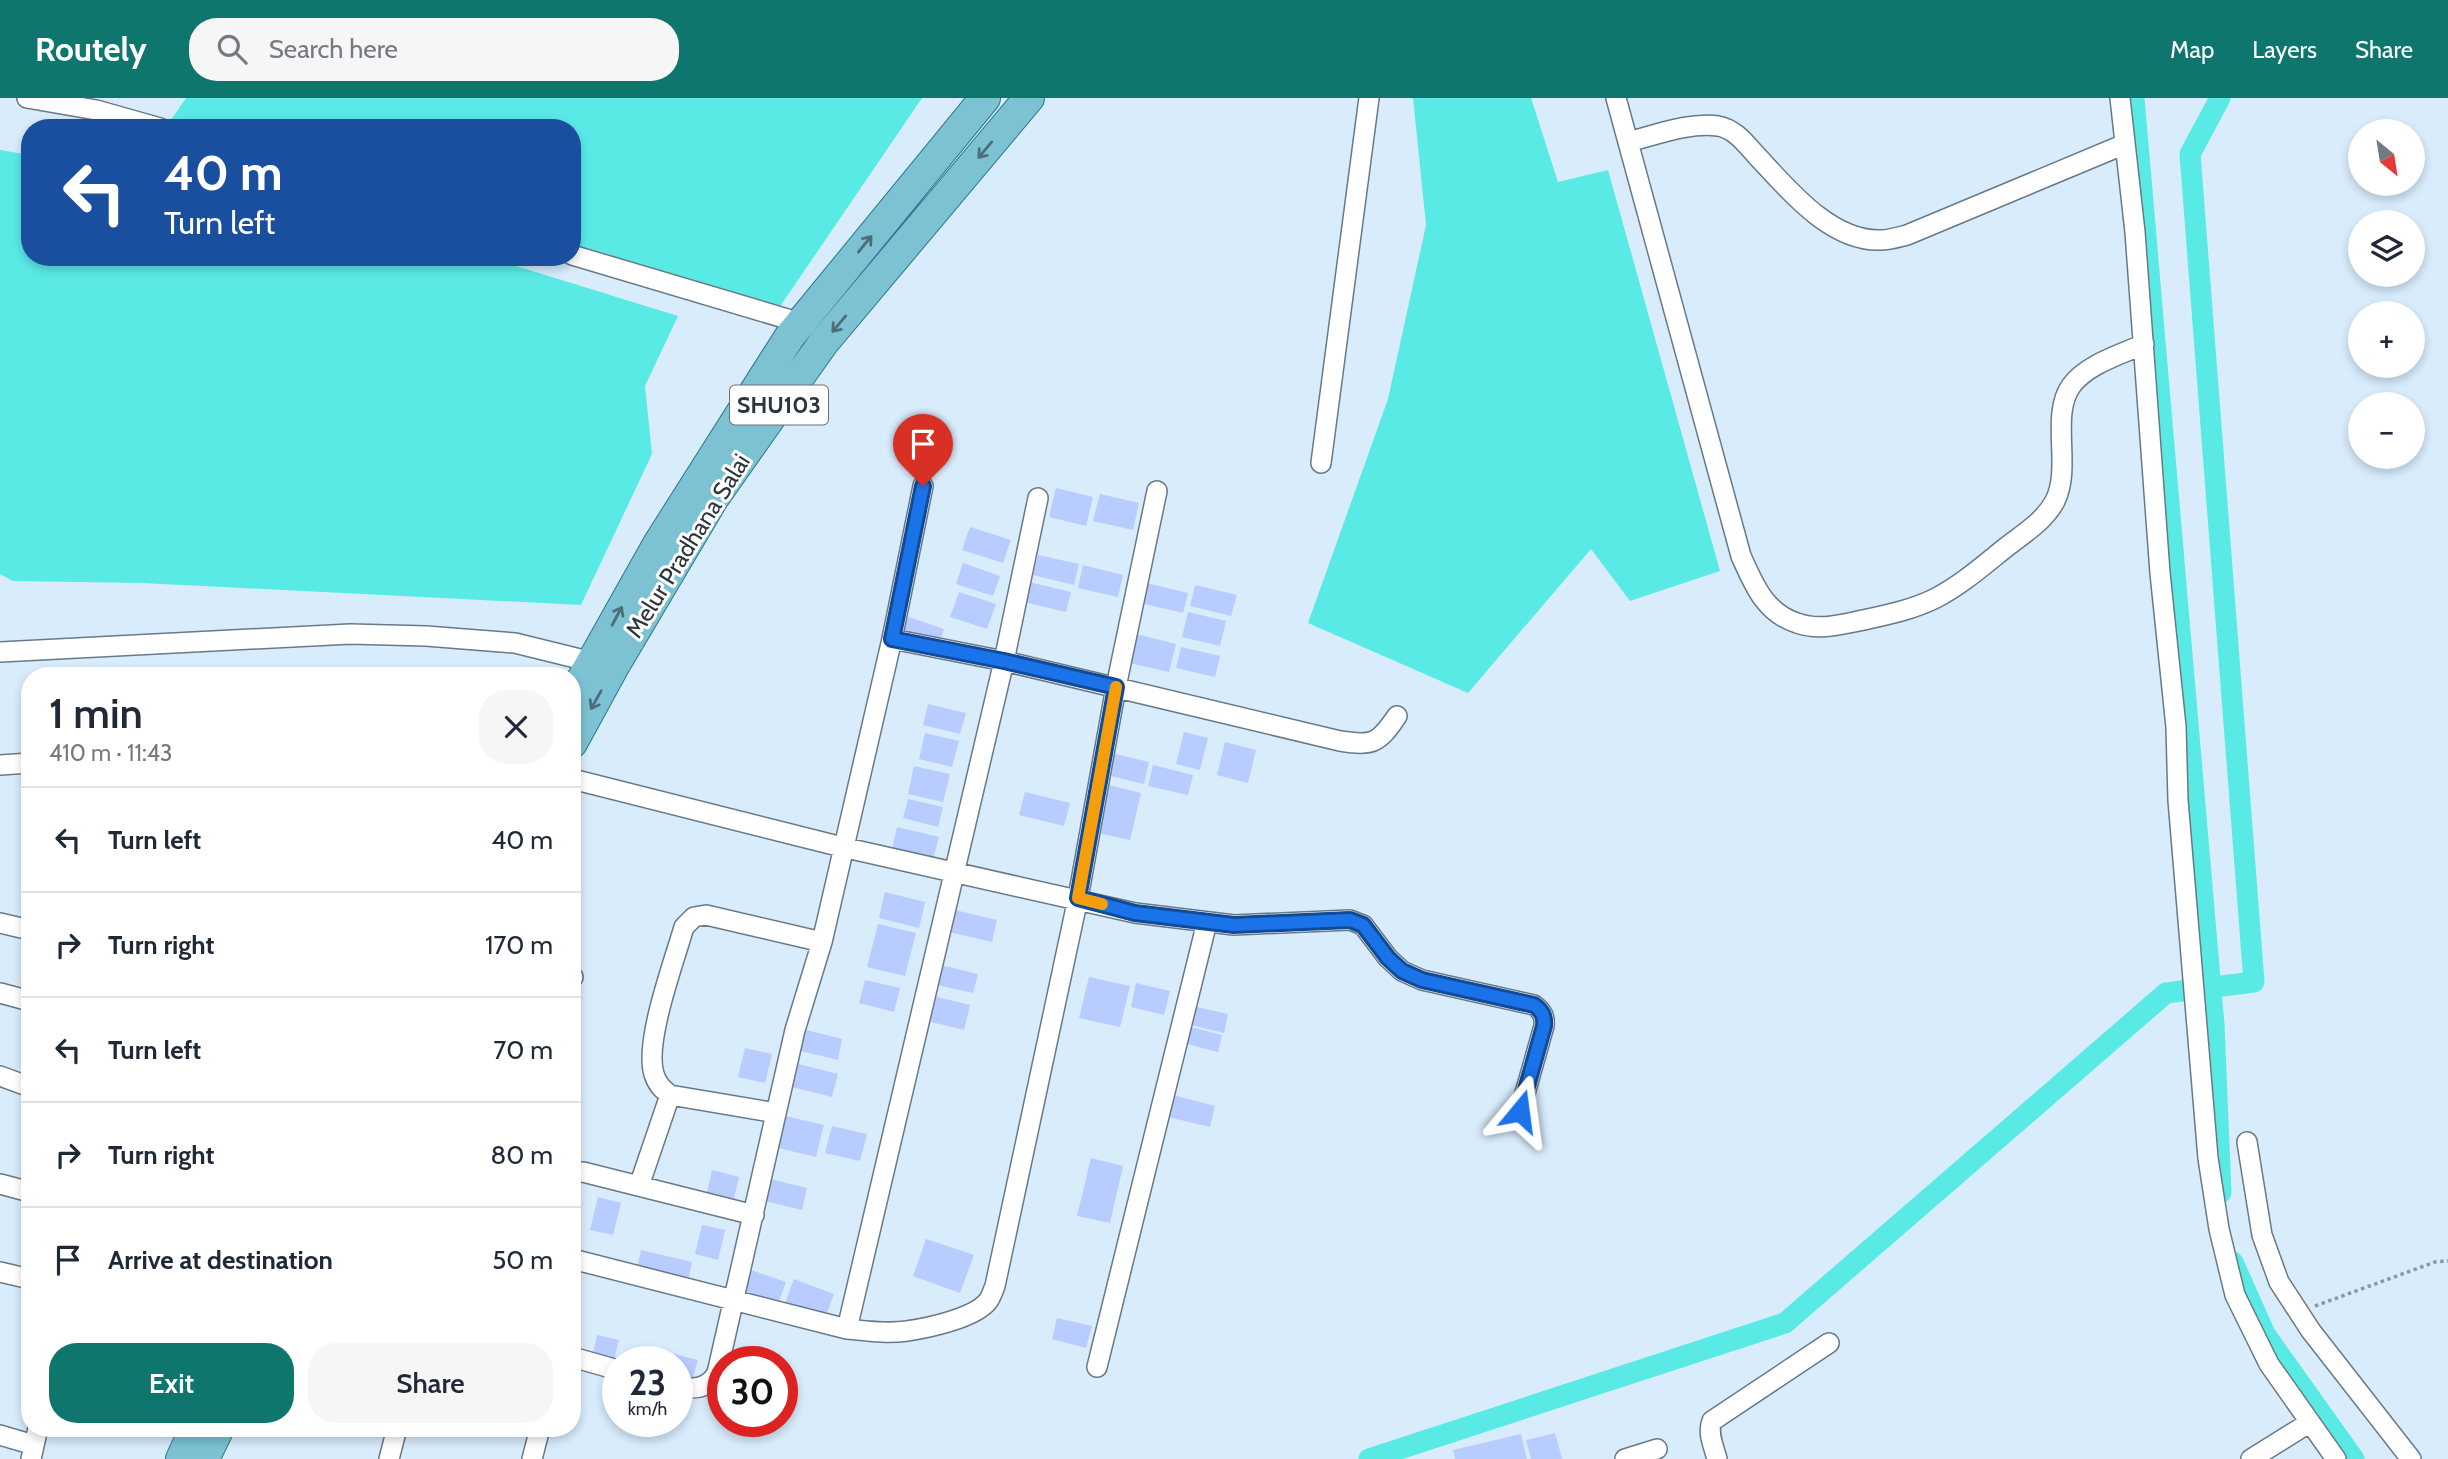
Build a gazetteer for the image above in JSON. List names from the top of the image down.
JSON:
{
  "streets": {
    "main road": ["SHU103", "Melur Pradhana Salai"]
  },
  "north": "bottom right",
  "page": {
    "header": "Routely",
    "search": "Search here",
    "nav": ["Map", "Layers", "Share"],
    "map_buttons": ["+", "−"],
    "turn": ["40 m", "Turn left"],
    "heading": ["1 min", "410 m · 11:43"],
    "list": [
      {
        "name": "Turn left",
        "value": "40 m"
      },
      {
        "name": "Turn right",
        "value": "170 m"
      },
      {
        "name": "Turn left",
        "value": "70 m"
      },
      {
        "name": "Turn right",
        "value": "80 m"
      },
      {
        "name": "Arrive at destination",
        "value": "50 m"
      }
    ],
    "buttons": ["Exit", "Share"],
    "speed": "23 km/h",
    "limit": "30"
  }
}
